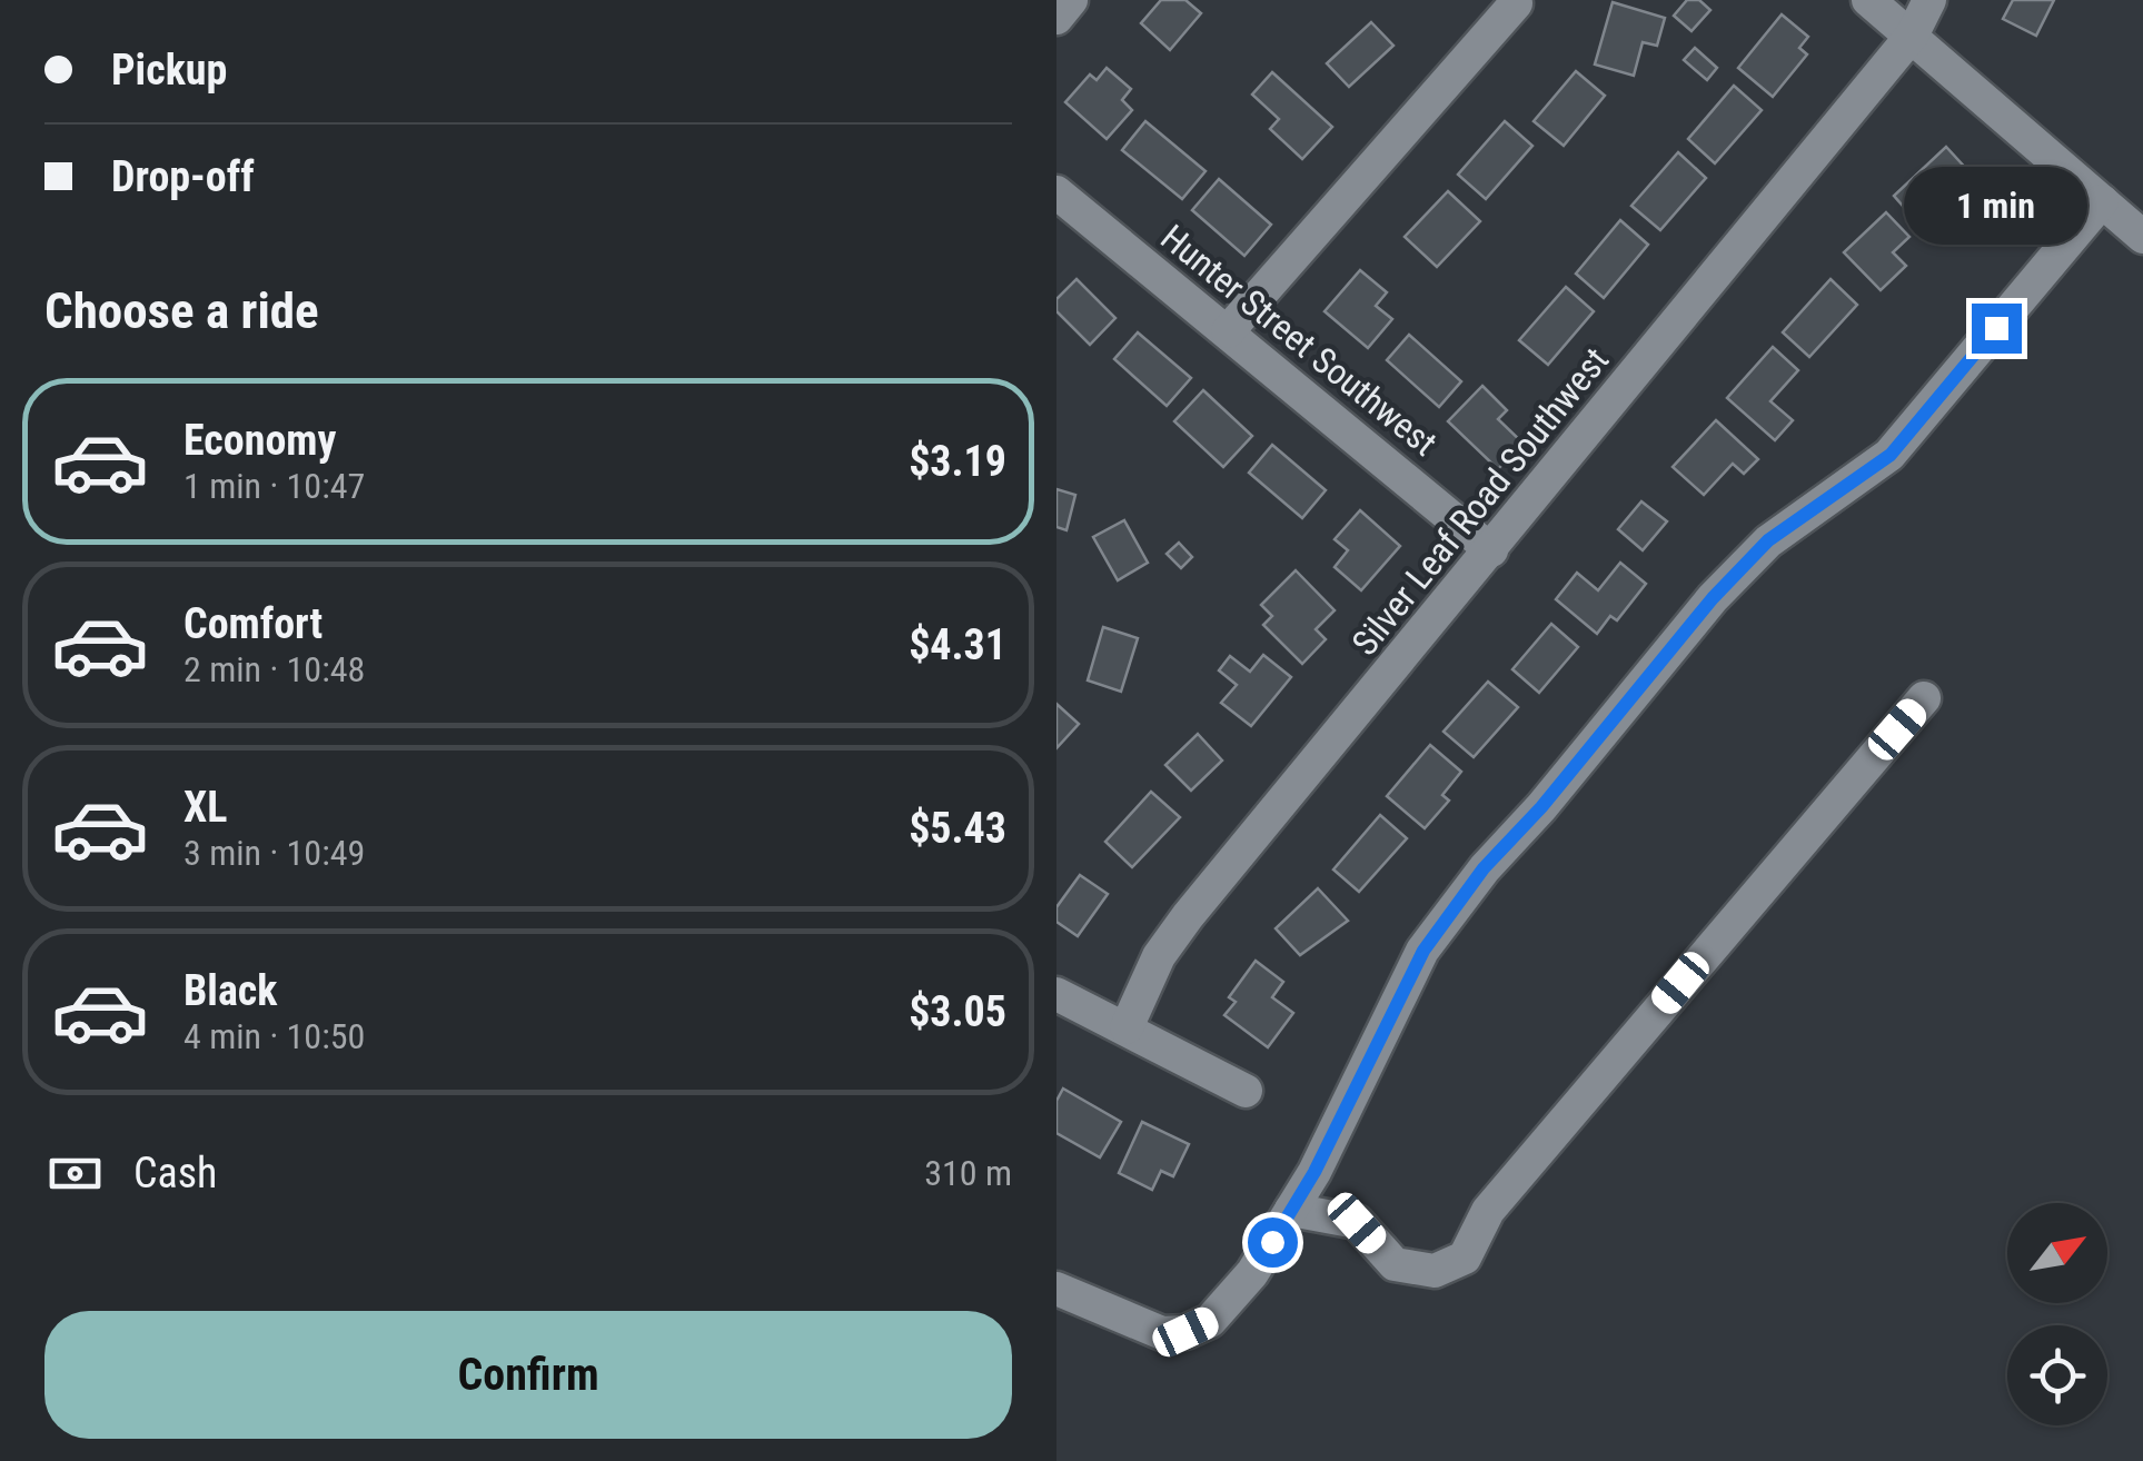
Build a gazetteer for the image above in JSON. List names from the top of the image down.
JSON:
{
  "streets": {
    "street": ["Hunter Street Southwest", "Silver Leaf Road Southwest"]
  },
  "crossings": [
    ["Hunter Street Southwest", "Silver Leaf Road Southwest"]
  ],
  "north": "top right",
  "page": {
    "banner": ["Pickup", "Drop-off"],
    "bubble": "1 min",
    "heading": "Choose a ride",
    "list": [
      {
        "name": "Economy",
        "note": "1 min · 10:47",
        "value": "$3.19"
      },
      {
        "name": "Comfort",
        "note": "2 min · 10:48",
        "value": "$4.31"
      },
      {
        "name": "XL",
        "note": "3 min · 10:49",
        "value": "$5.43"
      },
      {
        "name": "Black",
        "note": "4 min · 10:50",
        "value": "$3.05"
      }
    ],
    "pay": ["Cash", "310 m"],
    "buttons": "Confirm"
  }
}
